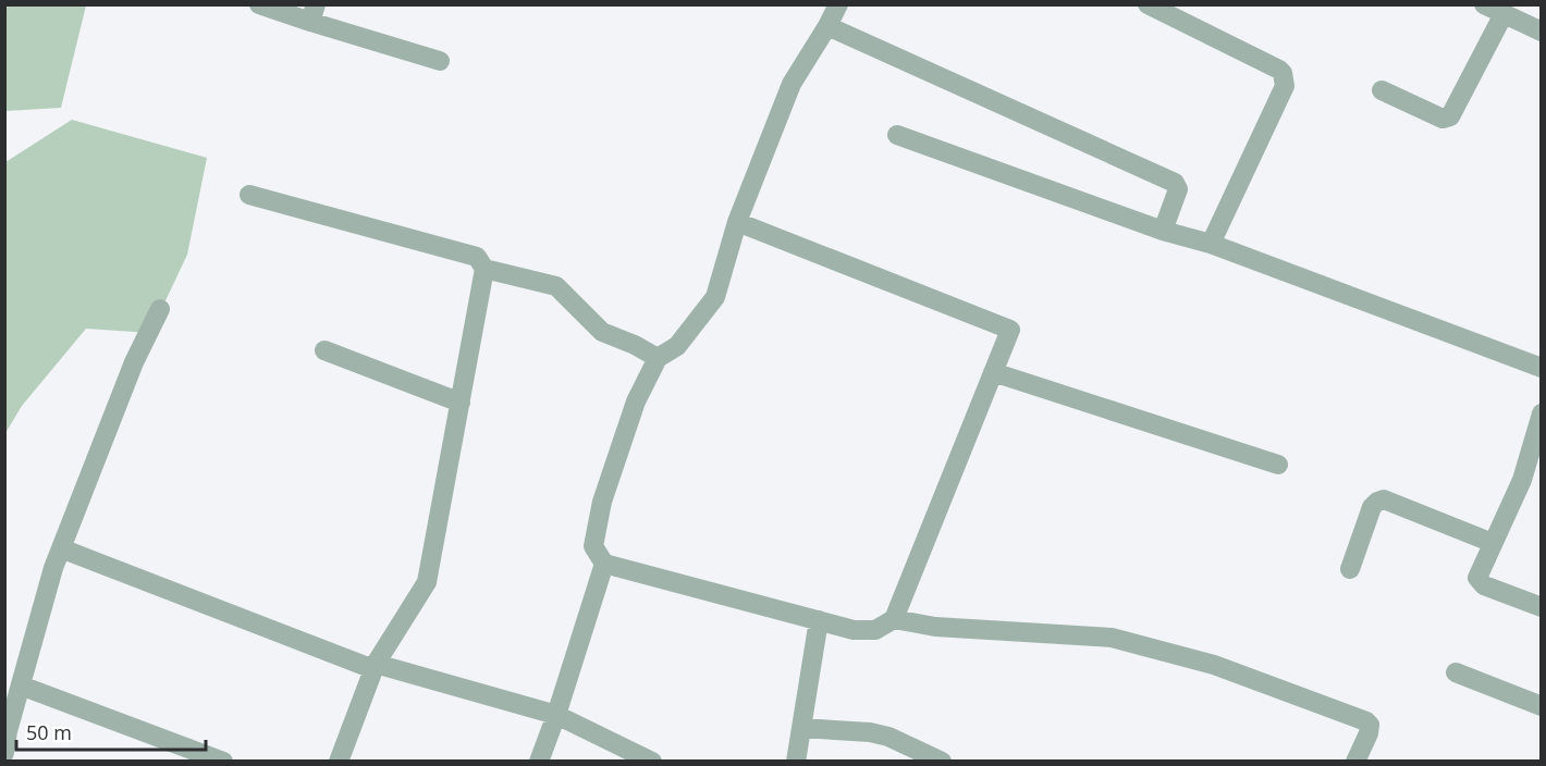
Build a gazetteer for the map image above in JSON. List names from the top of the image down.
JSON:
{
  "scale_bar": "50 m"
}
